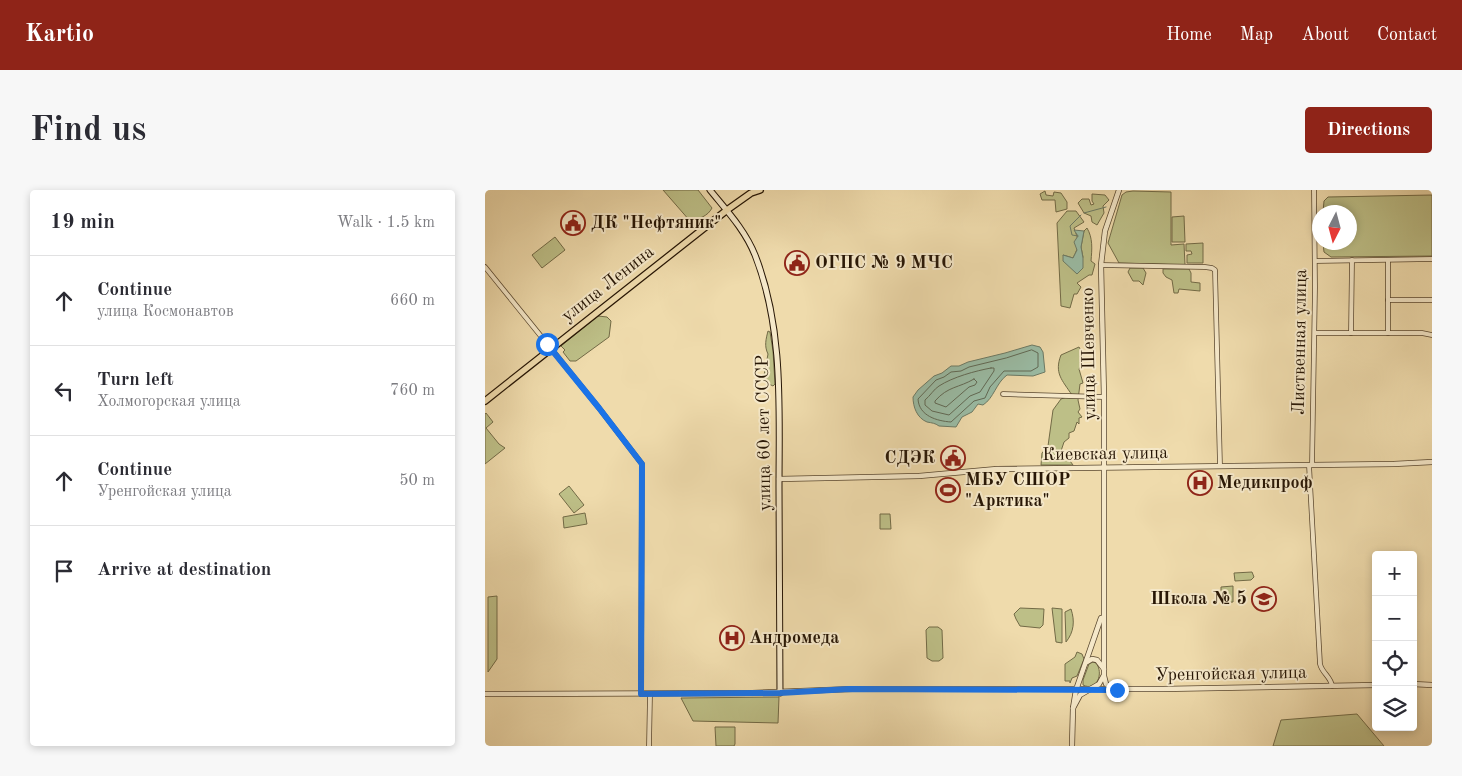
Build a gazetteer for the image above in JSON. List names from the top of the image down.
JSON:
{
  "streets": {
    "main road": ["улица Ленина", "улица 60 лет СССР"],
    "street": [
      "Лиственная улица",
      "улица Шевченко",
      "Киевская улица",
      "Уренгойская улица"
    ]
  },
  "crossings": [
    ["улица Ленина", "улица 60 лет СССР"],
    ["Лиственная улица", "Киевская улица"],
    ["Лиственная улица", "Уренгойская улица"],
    ["улица Шевченко", "Киевская улица"],
    ["улица 60 лет СССР", "Киевская улица"],
    ["улица 60 лет СССР", "Уренгойская улица"]
  ],
  "places": {
    "public building": ["ДК \"Нефтяник\"", "ОГПС № 9 МЧС", "СДЭК"],
    "hospital": ["Медикпроф", "Андромеда"],
    "sports": ["МБУ СШОР \"Арктика\""],
    "school or university": ["Школа № 5"]
  },
  "north": "bottom",
  "page": {
    "header": "Kartio",
    "nav": [
      "Home",
      "Map",
      "About",
      "Contact"
    ],
    "buttons": "Directions",
    "title": "Find us",
    "heading": ["19 min", "Walk · 1.5 km"],
    "list": [
      ["Continue", "улица Космонавтов", "660 m"],
      ["Turn left", "Холмогорская улица", "760 m"],
      ["Continue", "Уренгойская улица", "50 m"],
      "Arrive at destination"
    ],
    "map_buttons": ["+", "−"]
  }
}
